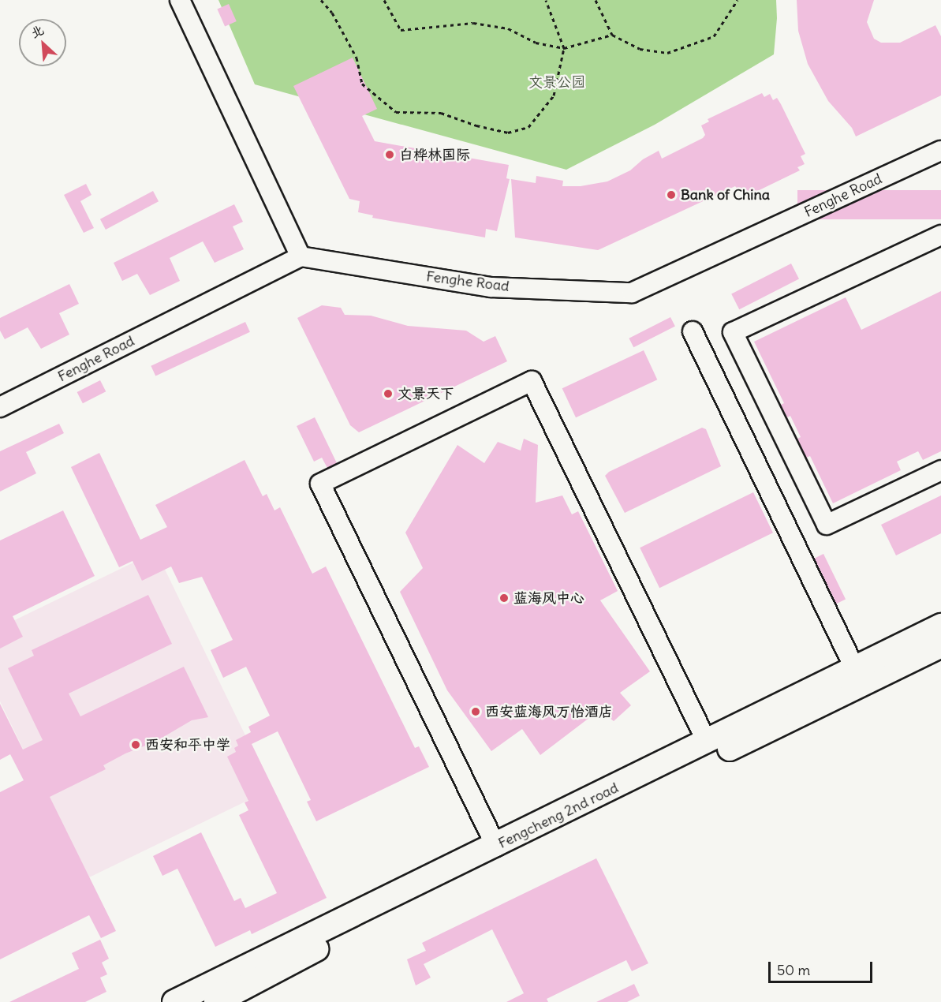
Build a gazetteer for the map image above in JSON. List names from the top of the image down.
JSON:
{
  "streets": {
    "main road": ["Fengcheng 2nd road"],
    "street": ["Fenghe Road"]
  },
  "parks": ["文景公园"],
  "places": [
    "白桦林国际",
    "Bank of China",
    "文景天下",
    "蓝海风中心",
    "西安蓝海风万怡酒店",
    "西安和平中学"
  ],
  "scale_bar": "50 m",
  "north": "top left"
}
